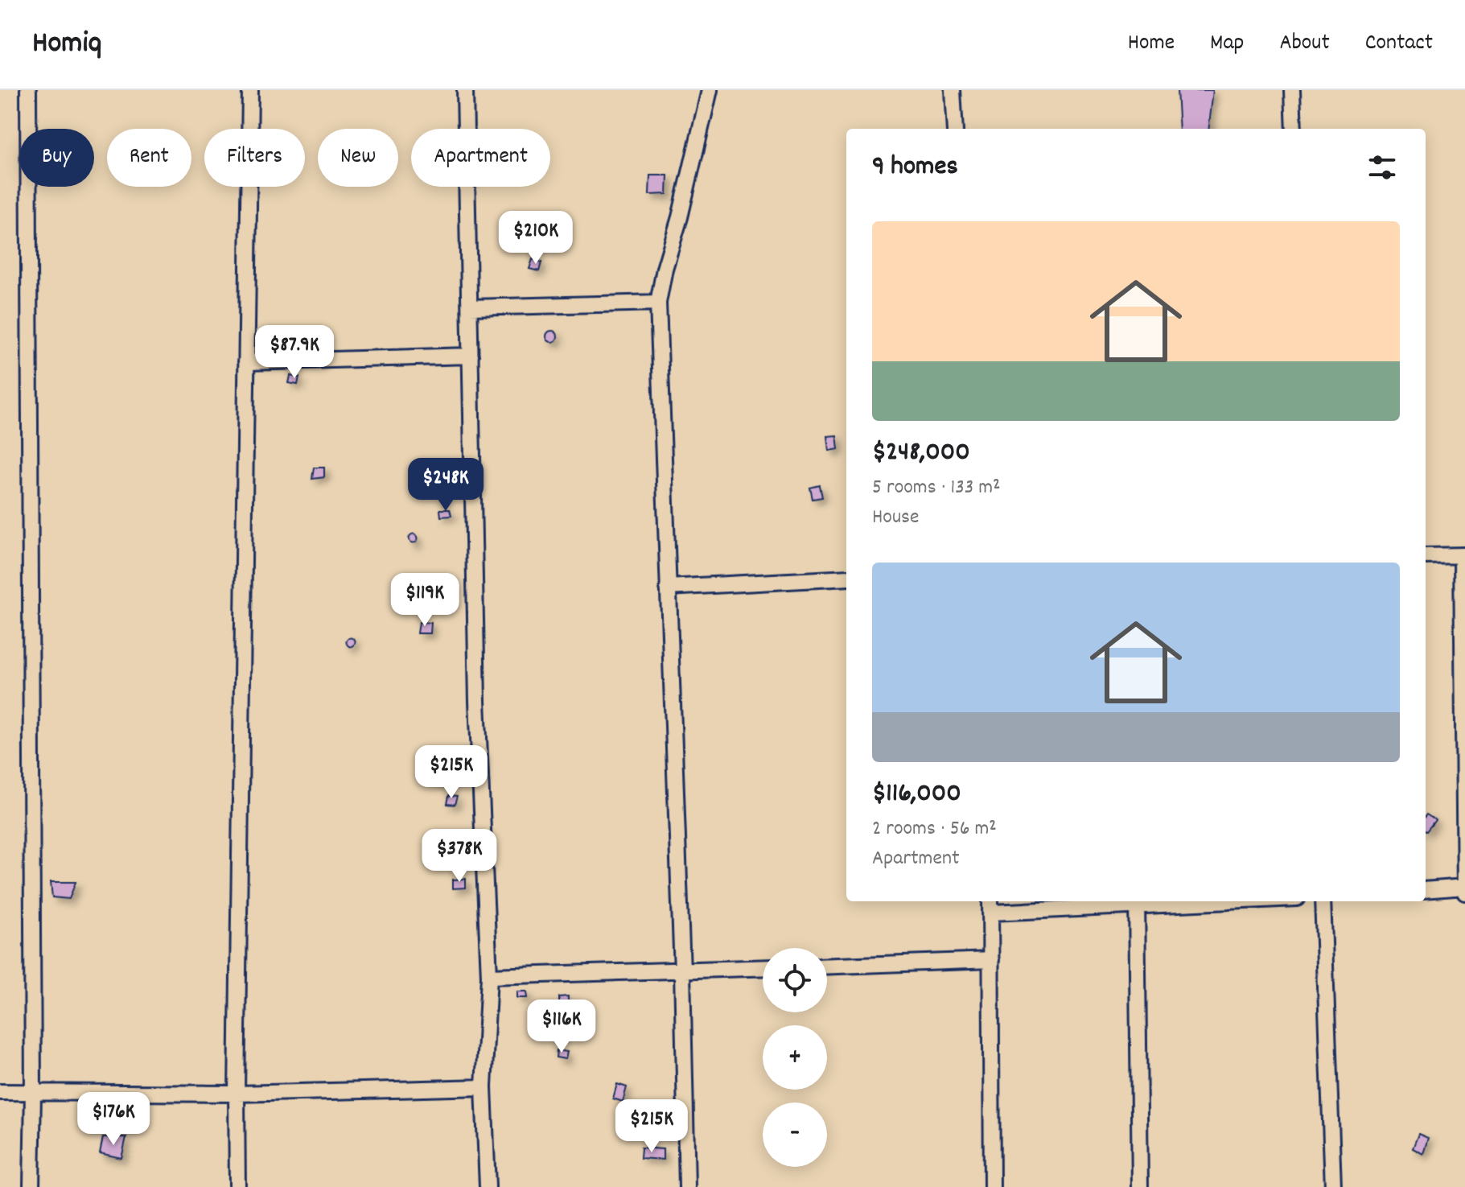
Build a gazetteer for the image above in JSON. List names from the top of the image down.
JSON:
{
  "page": {
    "header": "Homiq",
    "nav": [
      "Home",
      "Map",
      "About",
      "Contact"
    ],
    "chip": [
      "Buy",
      "Rent",
      "Filters",
      "New",
      "Apartment"
    ],
    "heading": "9 homes",
    "list": [
      {
        "name": "$248,000",
        "note": "5 rooms · 133 m² · House"
      },
      {
        "name": "$116,000",
        "note": "2 rooms · 56 m² · Apartment"
      }
    ],
    "price": [
      "$210K",
      "$87.9K",
      "$248K",
      "$119K",
      "$215K",
      "$378K",
      "$116K",
      "$176K",
      "$215K"
    ],
    "map_buttons": ["+", "−"]
  }
}
